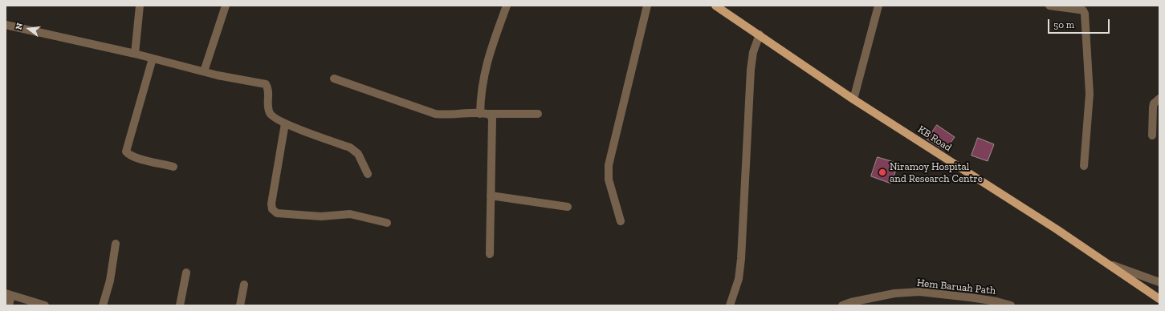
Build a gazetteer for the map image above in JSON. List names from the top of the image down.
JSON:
{
  "streets": {
    "main road": ["KB Road"],
    "street": ["Hem Baruah Path"]
  },
  "places": ["Niramoy Hospital and Research Centre"],
  "scale_bar": "50 m",
  "north": "left"
}
